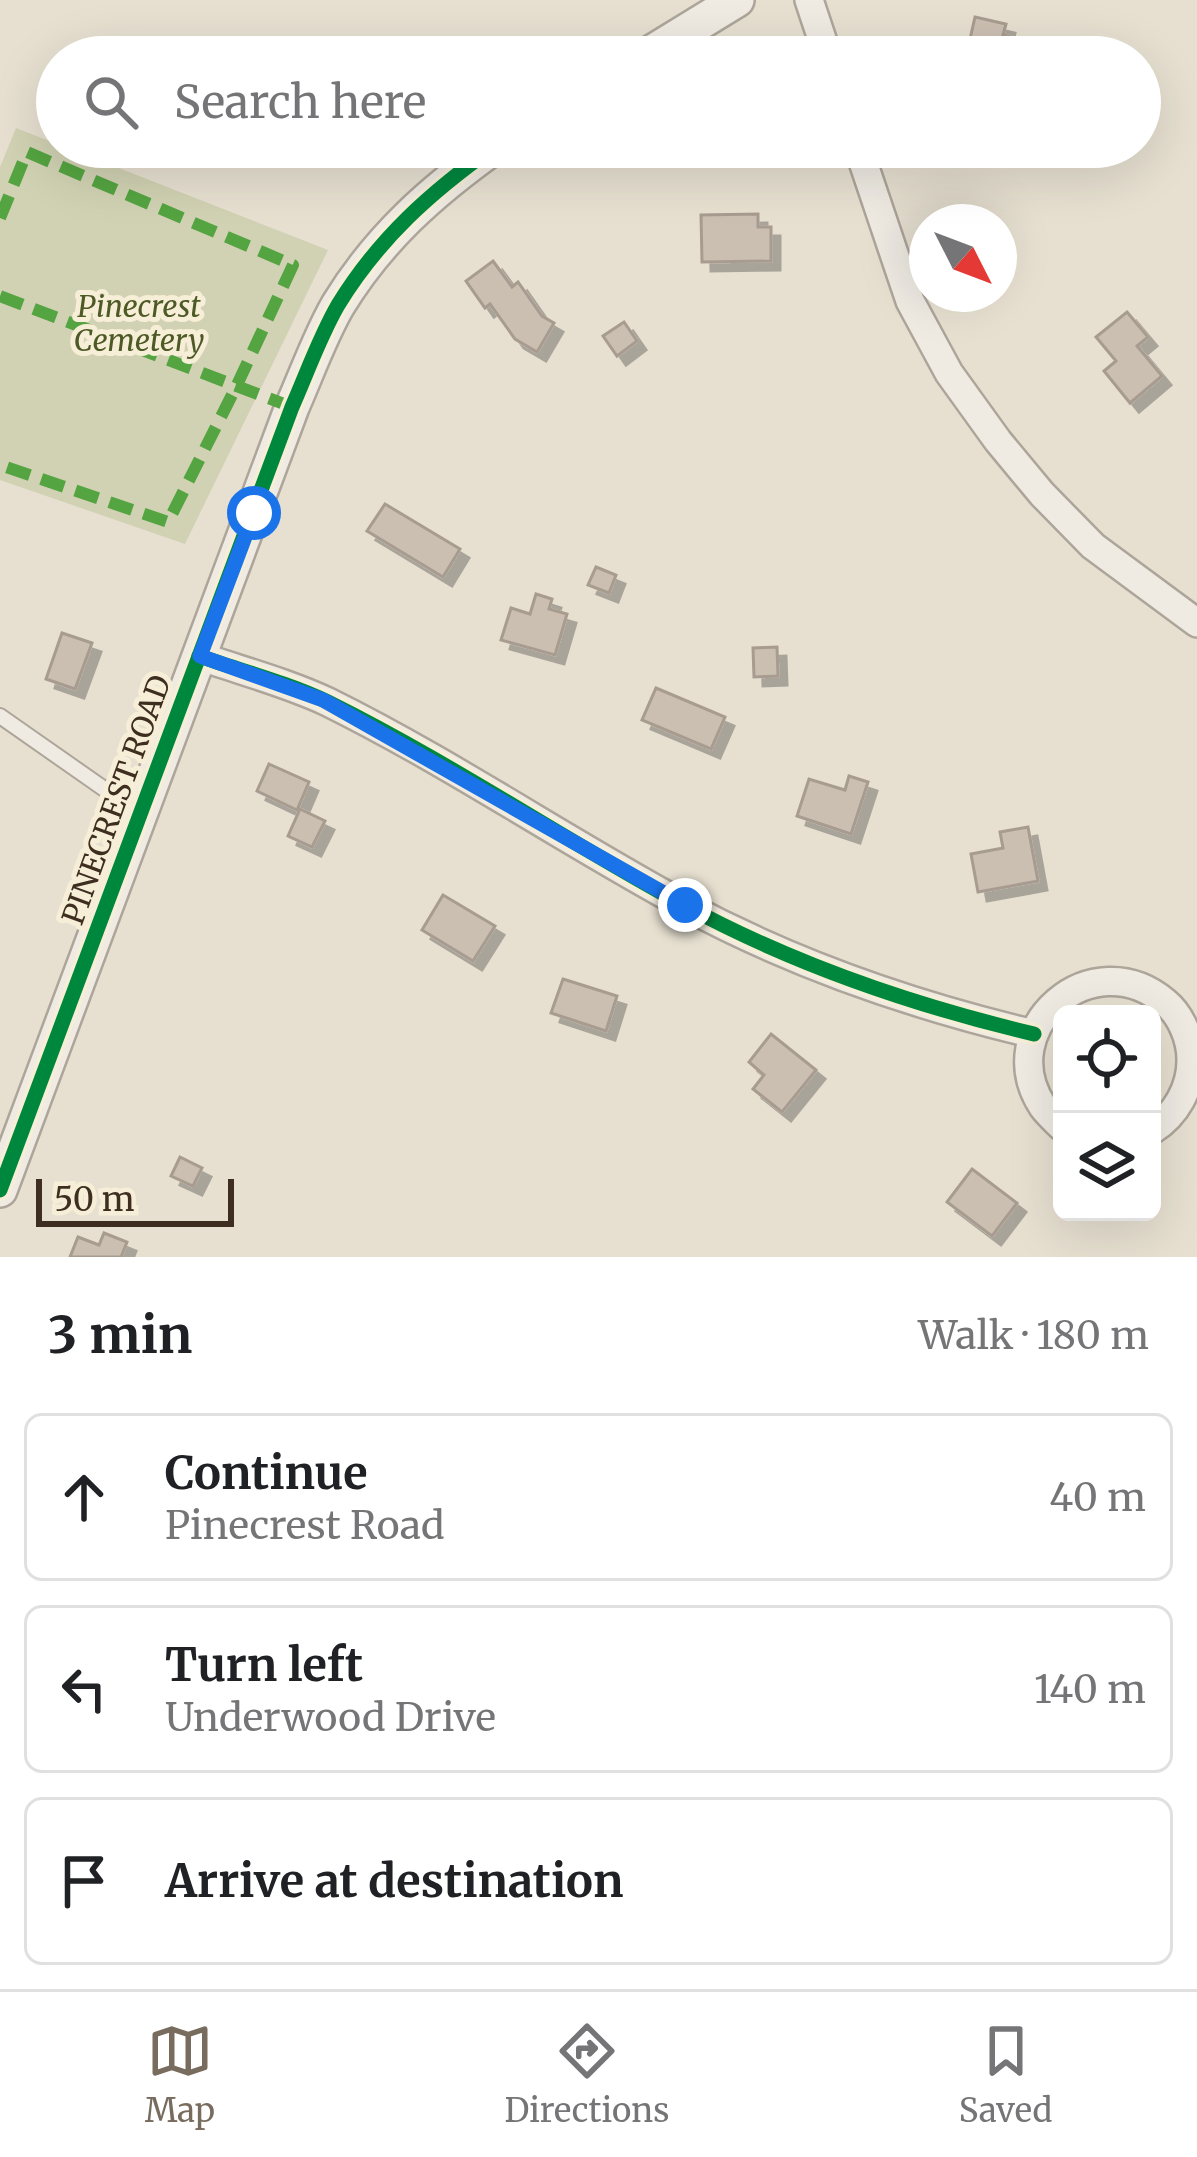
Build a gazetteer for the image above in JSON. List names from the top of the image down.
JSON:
{
  "streets": {
    "street": ["PINECREST ROAD"]
  },
  "parks": ["Pinecrest Cemetery"],
  "scale_bar": "50 m",
  "north": "bottom right",
  "page": {
    "search": "Search here",
    "scale": "50 m",
    "heading": ["3 min", "Walk · 180 m"],
    "list": [
      ["Continue", "Pinecrest Road", "40 m"],
      ["Turn left", "Underwood Drive", "140 m"],
      "Arrive at destination"
    ],
    "nav": ["Map", "Directions", "Saved"]
  }
}
